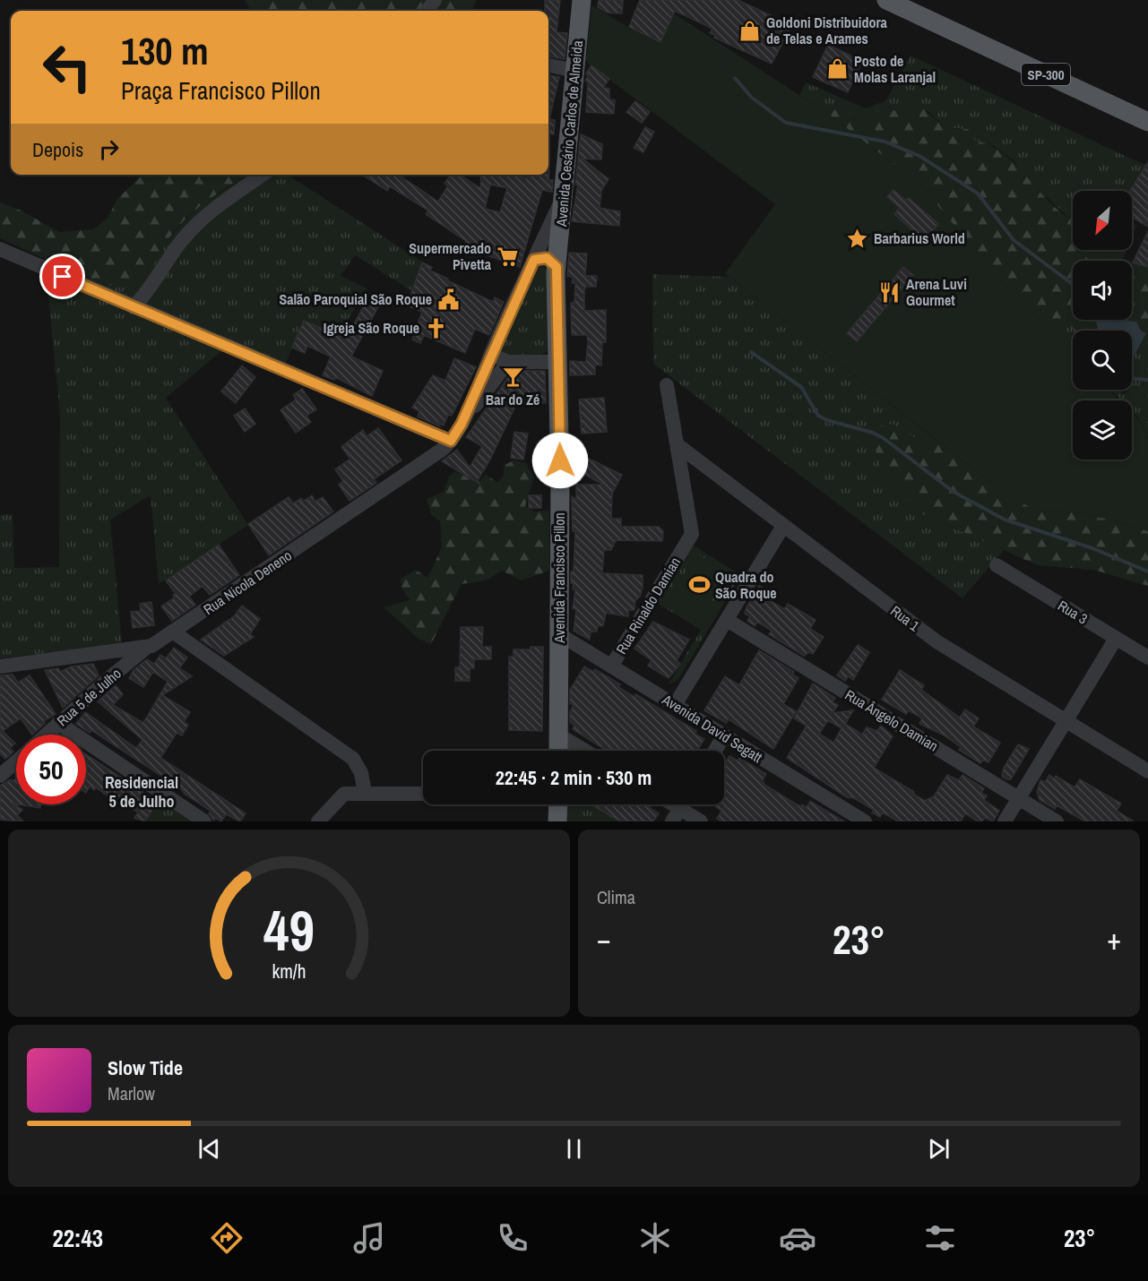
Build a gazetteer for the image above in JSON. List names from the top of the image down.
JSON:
{
  "streets": {
    "main road": ["SP-300", "Avenida Cesário Carlos de Almeida", "Avenida Francisco Pillon"],
    "street": [
      "Rua Nicola Deneno",
      "Rua Rinaldo Damian",
      "Rua 3",
      "Rua 1",
      "Rua 5 de Julho",
      "Rua Ângelo Damian",
      "Avenida David Segatt"
    ]
  },
  "crossings": [
    ["Avenida Cesário Carlos de Almeida", "Avenida Francisco Pillon"],
    ["Avenida Francisco Pillon", "Avenida David Segatt"],
    ["Rua Nicola Deneno", "Rua 5 de Julho"],
    ["Rua Rinaldo Damian", "Rua 1"],
    ["Rua Rinaldo Damian", "Avenida David Segatt"]
  ],
  "districts": ["Residencial 5 de Julho"],
  "places": {
    "shop": ["Goldoni Distribuidora de Telas e Arames", "Posto de Molas Laranjal"],
    "place": ["Barbarius World"],
    "supermarket": ["Supermercado Pivetta"],
    "restaurant": ["Arena Luvi Gourmet"],
    "public building": ["Salão Paroquial São Roque"],
    "church": ["Igreja São Roque"],
    "bar": ["Bar do Zé"],
    "sports": ["Quadra do São Roque"]
  },
  "north": "bottom left",
  "page": {
    "turn": ["130 m", "Praça Francisco Pillon"],
    "then": "Depois",
    "limit": "50",
    "trip": "22:45 · 2 min · 530 m",
    "tile": "Clima",
    "heat": ["−", "23°", "+"],
    "song": ["Slow Tide", "Marlow"],
    "tabs": ["22:43", "23°"],
    "gauge": ["49", "km/h"]
  }
}
